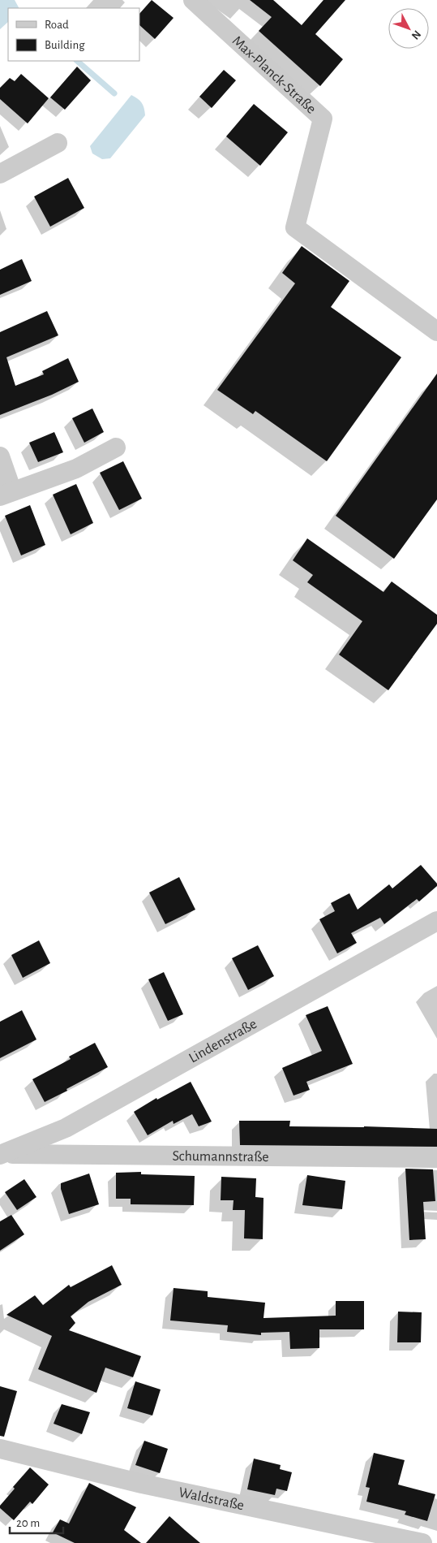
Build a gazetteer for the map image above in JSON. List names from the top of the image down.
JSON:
{
  "streets": {
    "street": [
      "Max-Planck-Straße",
      "Lindenstraße",
      "Schumannstraße",
      "Waldstraße"
    ]
  },
  "crossings": [
    ["Lindenstraße", "Schumannstraße"]
  ],
  "legend": ["Road", "Building"],
  "scale_bar": "20 m",
  "north": "bottom right"
}
